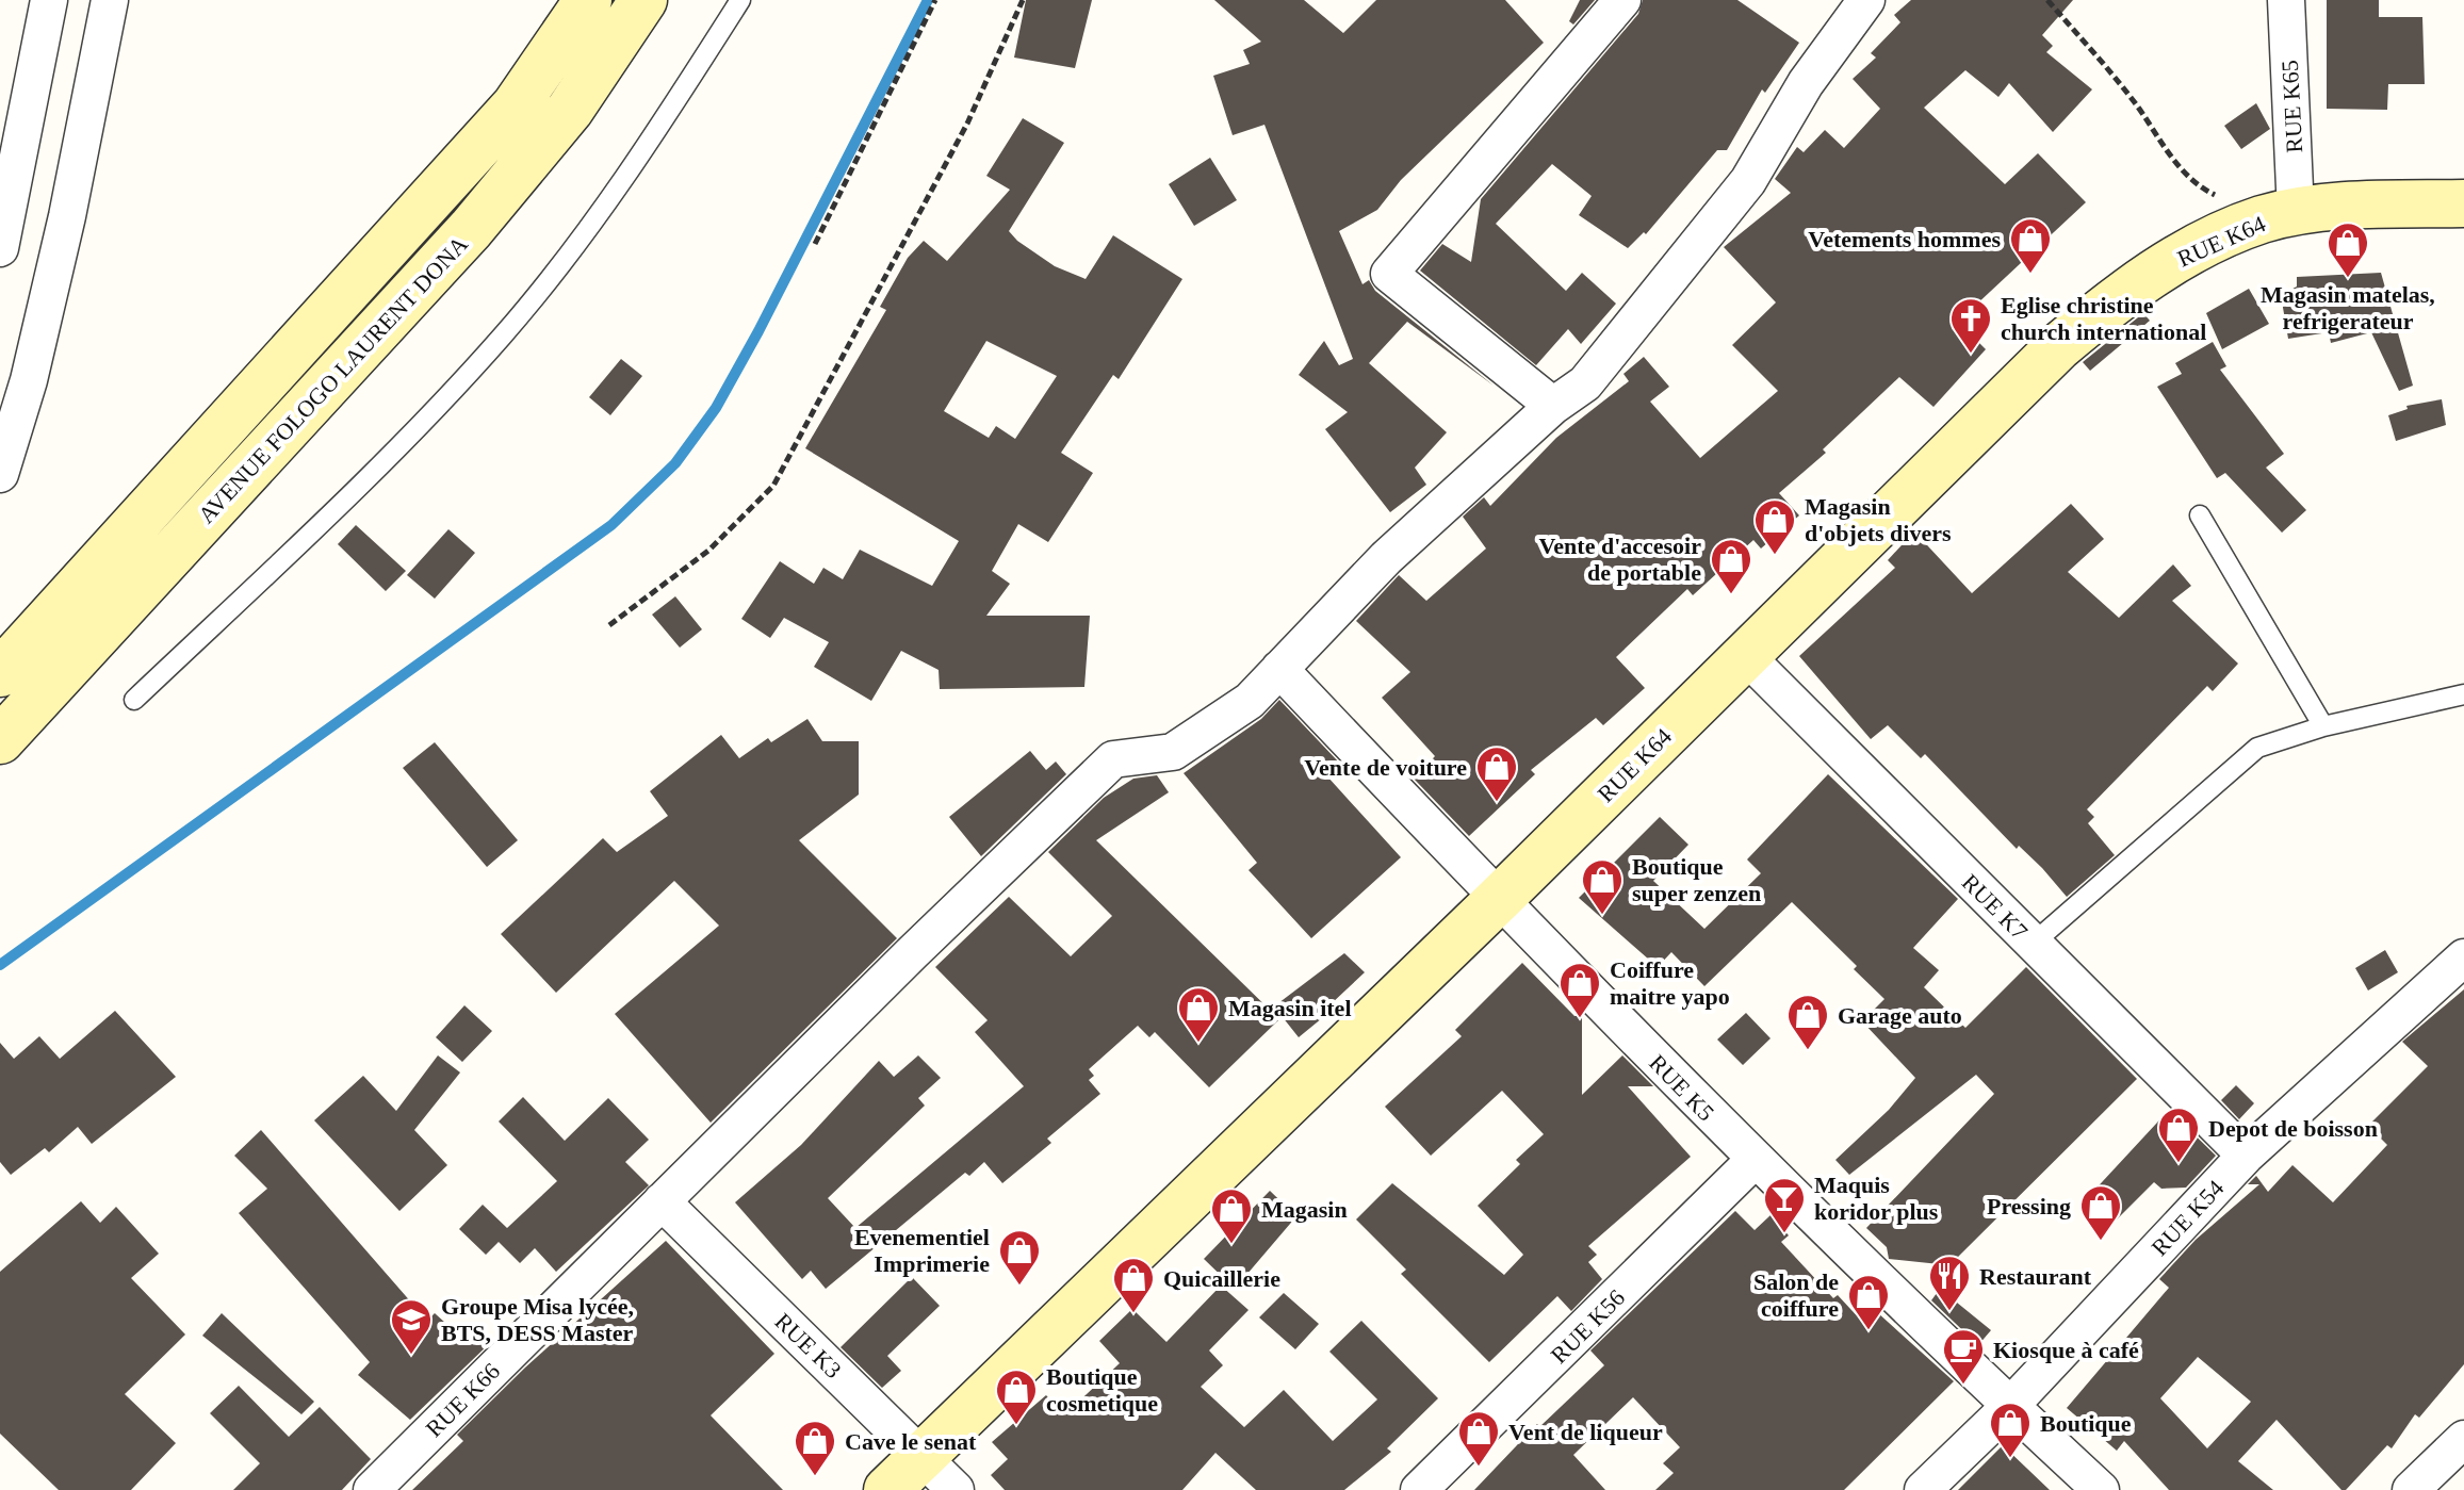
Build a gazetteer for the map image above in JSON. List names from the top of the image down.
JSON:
{
  "streets": {
    "street": [
      "RUE K65",
      "RUE K64",
      "AVENUE FOLOGO LAURENT DONA",
      "RUE K7",
      "RUE K5",
      "RUE K54",
      "RUE K56",
      "RUE K3",
      "RUE K66"
    ]
  },
  "crossings": [
    ["RUE K65", "RUE K64"],
    ["RUE K64", "RUE K7"],
    ["RUE K64", "RUE K5"],
    ["RUE K64", "RUE K3"],
    ["RUE K7", "RUE K54"],
    ["RUE K5", "RUE K54"],
    ["RUE K5", "RUE K56"],
    ["RUE K5", "RUE K66"],
    ["RUE K3", "RUE K66"]
  ],
  "places": {
    "shop": [
      "Vetements hommes",
      "Magasin matelas, refrigerateur",
      "Magasin d'objets divers",
      "Vente d'accesoir de portable",
      "Vente de voiture",
      "Boutique super zenzen",
      "Coiffure maitre yapo",
      "Magasin itel",
      "Garage auto",
      "Depot de boisson",
      "Pressing",
      "Magasin",
      "Evenementiel Imprimerie",
      "Quicaillerie",
      "Salon de coiffure",
      "Boutique cosmetique",
      "Boutique",
      "Vent de liqueur",
      "Cave le senat"
    ],
    "church": ["Eglise christine church international"],
    "bar": ["Maquis koridor plus"],
    "restaurant": ["Restaurant"],
    "school or university": ["Groupe Misa lycée, BTS, DESS Master"],
    "cafe": ["Kiosque à café"]
  }
}
